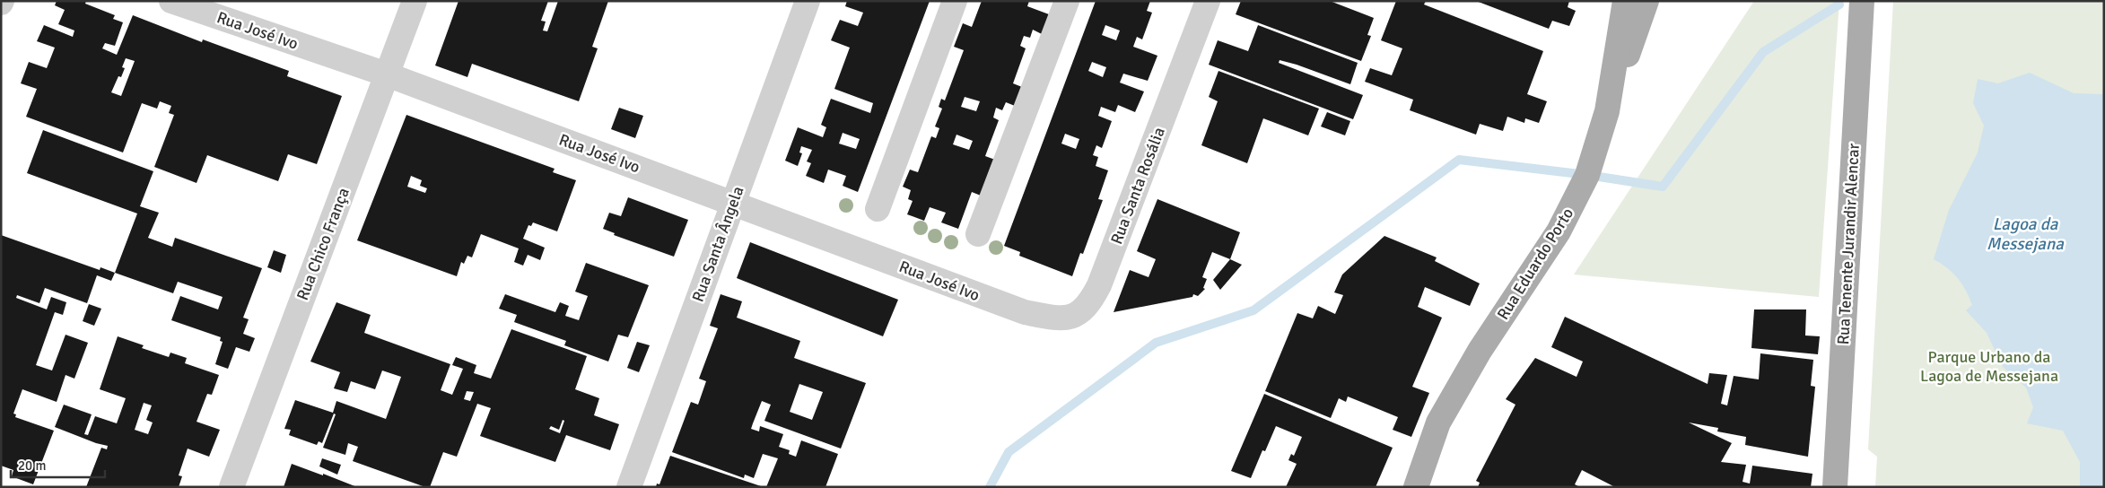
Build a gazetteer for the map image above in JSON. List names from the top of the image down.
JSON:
{
  "streets": {
    "main road": ["Rua Tenente Jurandir Alencar", "Rua Eduardo Porto"],
    "street": [
      "Rua José Ivo",
      "Rua Santa Rosália",
      "Rua Chico França",
      "Rua Santa Ângela"
    ]
  },
  "crossings": [
    ["Rua José Ivo", "Rua Santa Rosália"],
    ["Rua José Ivo", "Rua Chico França"],
    ["Rua José Ivo", "Rua Santa Ângela"]
  ],
  "water": ["Lagoa da Messejana"],
  "parks": ["Parque Urbano da Lagoa de Messejana"],
  "scale_bar": "20 m"
}
